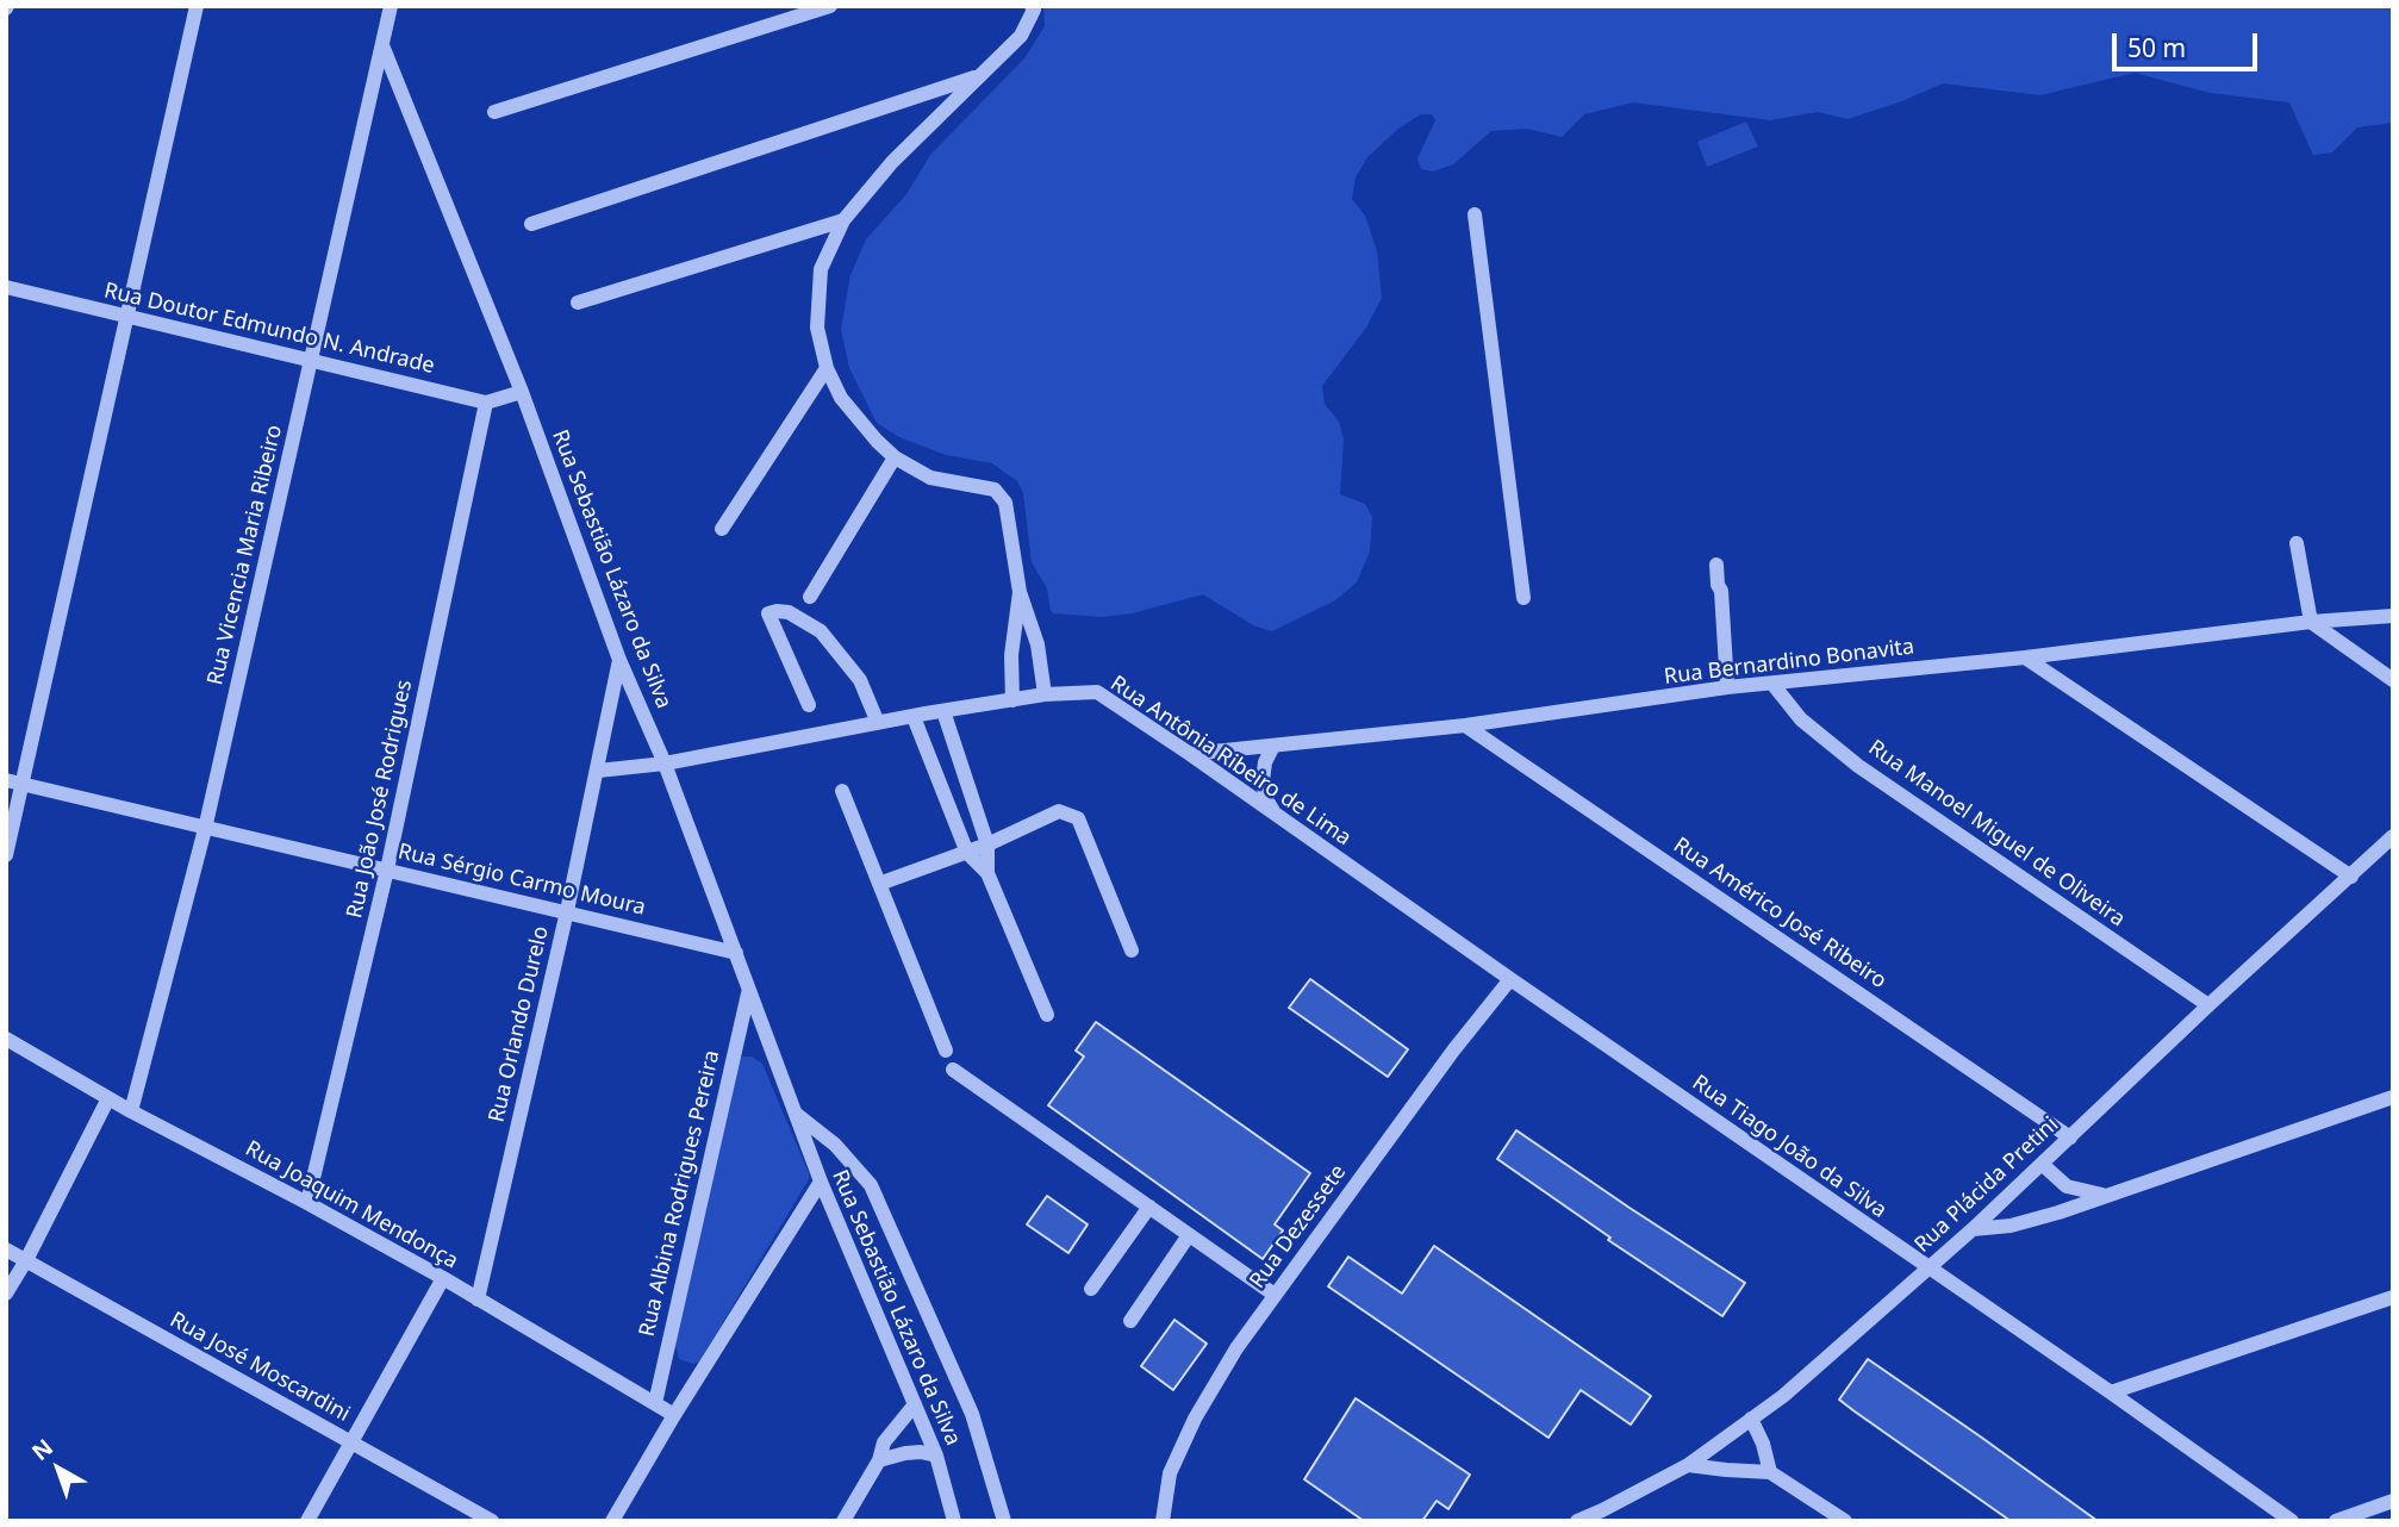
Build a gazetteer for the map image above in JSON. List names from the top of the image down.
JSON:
{
  "streets": {
    "street": [
      "Rua Doutor Edmundo N. Andrade",
      "Rua Vicencia Maria Ribeiro",
      "Rua Sebastião Lázaro da Silva",
      "Rua Bernardino Bonavita",
      "Rua Antônia Ribeiro de Lima",
      "Rua João José Rodrigues",
      "Rua Manoel Miguel de Oliveira",
      "Rua Sérgio Carmo Moura",
      "Rua Américo José Ribeiro",
      "Rua Orlando Durelo",
      "Rua Tiago João da Silva",
      "Rua Plácida Pretini",
      "Rua Albina Rodrigues Pereira",
      "Rua Joaquim Mendonça",
      "Rua Dezessete",
      "Rua José Moscardini"
    ]
  },
  "crossings": [
    ["Rua Doutor Edmundo N. Andrade", "Rua Vicencia Maria Ribeiro"],
    ["Rua Doutor Edmundo N. Andrade", "Rua João José Rodrigues"],
    ["Rua Vicencia Maria Ribeiro", "Rua Sebastião Lázaro da Silva"],
    ["Rua Vicencia Maria Ribeiro", "Rua Sérgio Carmo Moura"],
    ["Rua Vicencia Maria Ribeiro", "Rua Joaquim Mendonça"],
    ["Rua Sebastião Lázaro da Silva", "Rua Antônia Ribeiro de Lima"],
    ["Rua Sebastião Lázaro da Silva", "Rua Sérgio Carmo Moura"],
    ["Rua Sebastião Lázaro da Silva", "Rua Orlando Durelo"],
    ["Rua Sebastião Lázaro da Silva", "Rua Albina Rodrigues Pereira"],
    ["Rua Bernardino Bonavita", "Rua Antônia Ribeiro de Lima"],
    ["Rua Bernardino Bonavita", "Rua Manoel Miguel de Oliveira"],
    ["Rua Bernardino Bonavita", "Rua Américo José Ribeiro"],
    ["Rua Antônia Ribeiro de Lima", "Rua Orlando Durelo"],
    ["Rua Antônia Ribeiro de Lima", "Rua Tiago João da Silva"],
    ["Rua Antônia Ribeiro de Lima", "Rua Dezessete"],
    ["Rua João José Rodrigues", "Rua Sérgio Carmo Moura"],
    ["Rua João José Rodrigues", "Rua Joaquim Mendonça"],
    ["Rua Manoel Miguel de Oliveira", "Rua Plácida Pretini"],
    ["Rua Sérgio Carmo Moura", "Rua Orlando Durelo"],
    ["Rua Américo José Ribeiro", "Rua Plácida Pretini"],
    ["Rua Orlando Durelo", "Rua Joaquim Mendonça"],
    ["Rua Tiago João da Silva", "Rua Plácida Pretini"],
    ["Rua Tiago João da Silva", "Rua Dezessete"],
    ["Rua Albina Rodrigues Pereira", "Rua Joaquim Mendonça"]
  ],
  "scale_bar": "50 m",
  "north": "top left"
}
